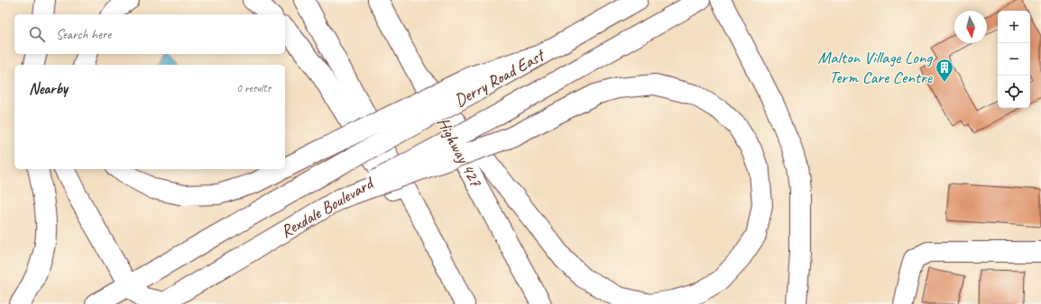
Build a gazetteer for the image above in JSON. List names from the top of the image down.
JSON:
{
  "streets": {
    "main road": ["Derry Road East", "Highway 427", "Rexdale Boulevard"]
  },
  "crossings": [
    ["Derry Road East", "Rexdale Boulevard"]
  ],
  "places": {
    "building": ["Malton Village Long Term Care Centre"]
  },
  "north": "bottom",
  "page": {
    "map_buttons": ["+", "−"],
    "search": "Search here",
    "heading": ["Nearby", "0 results"]
  }
}
